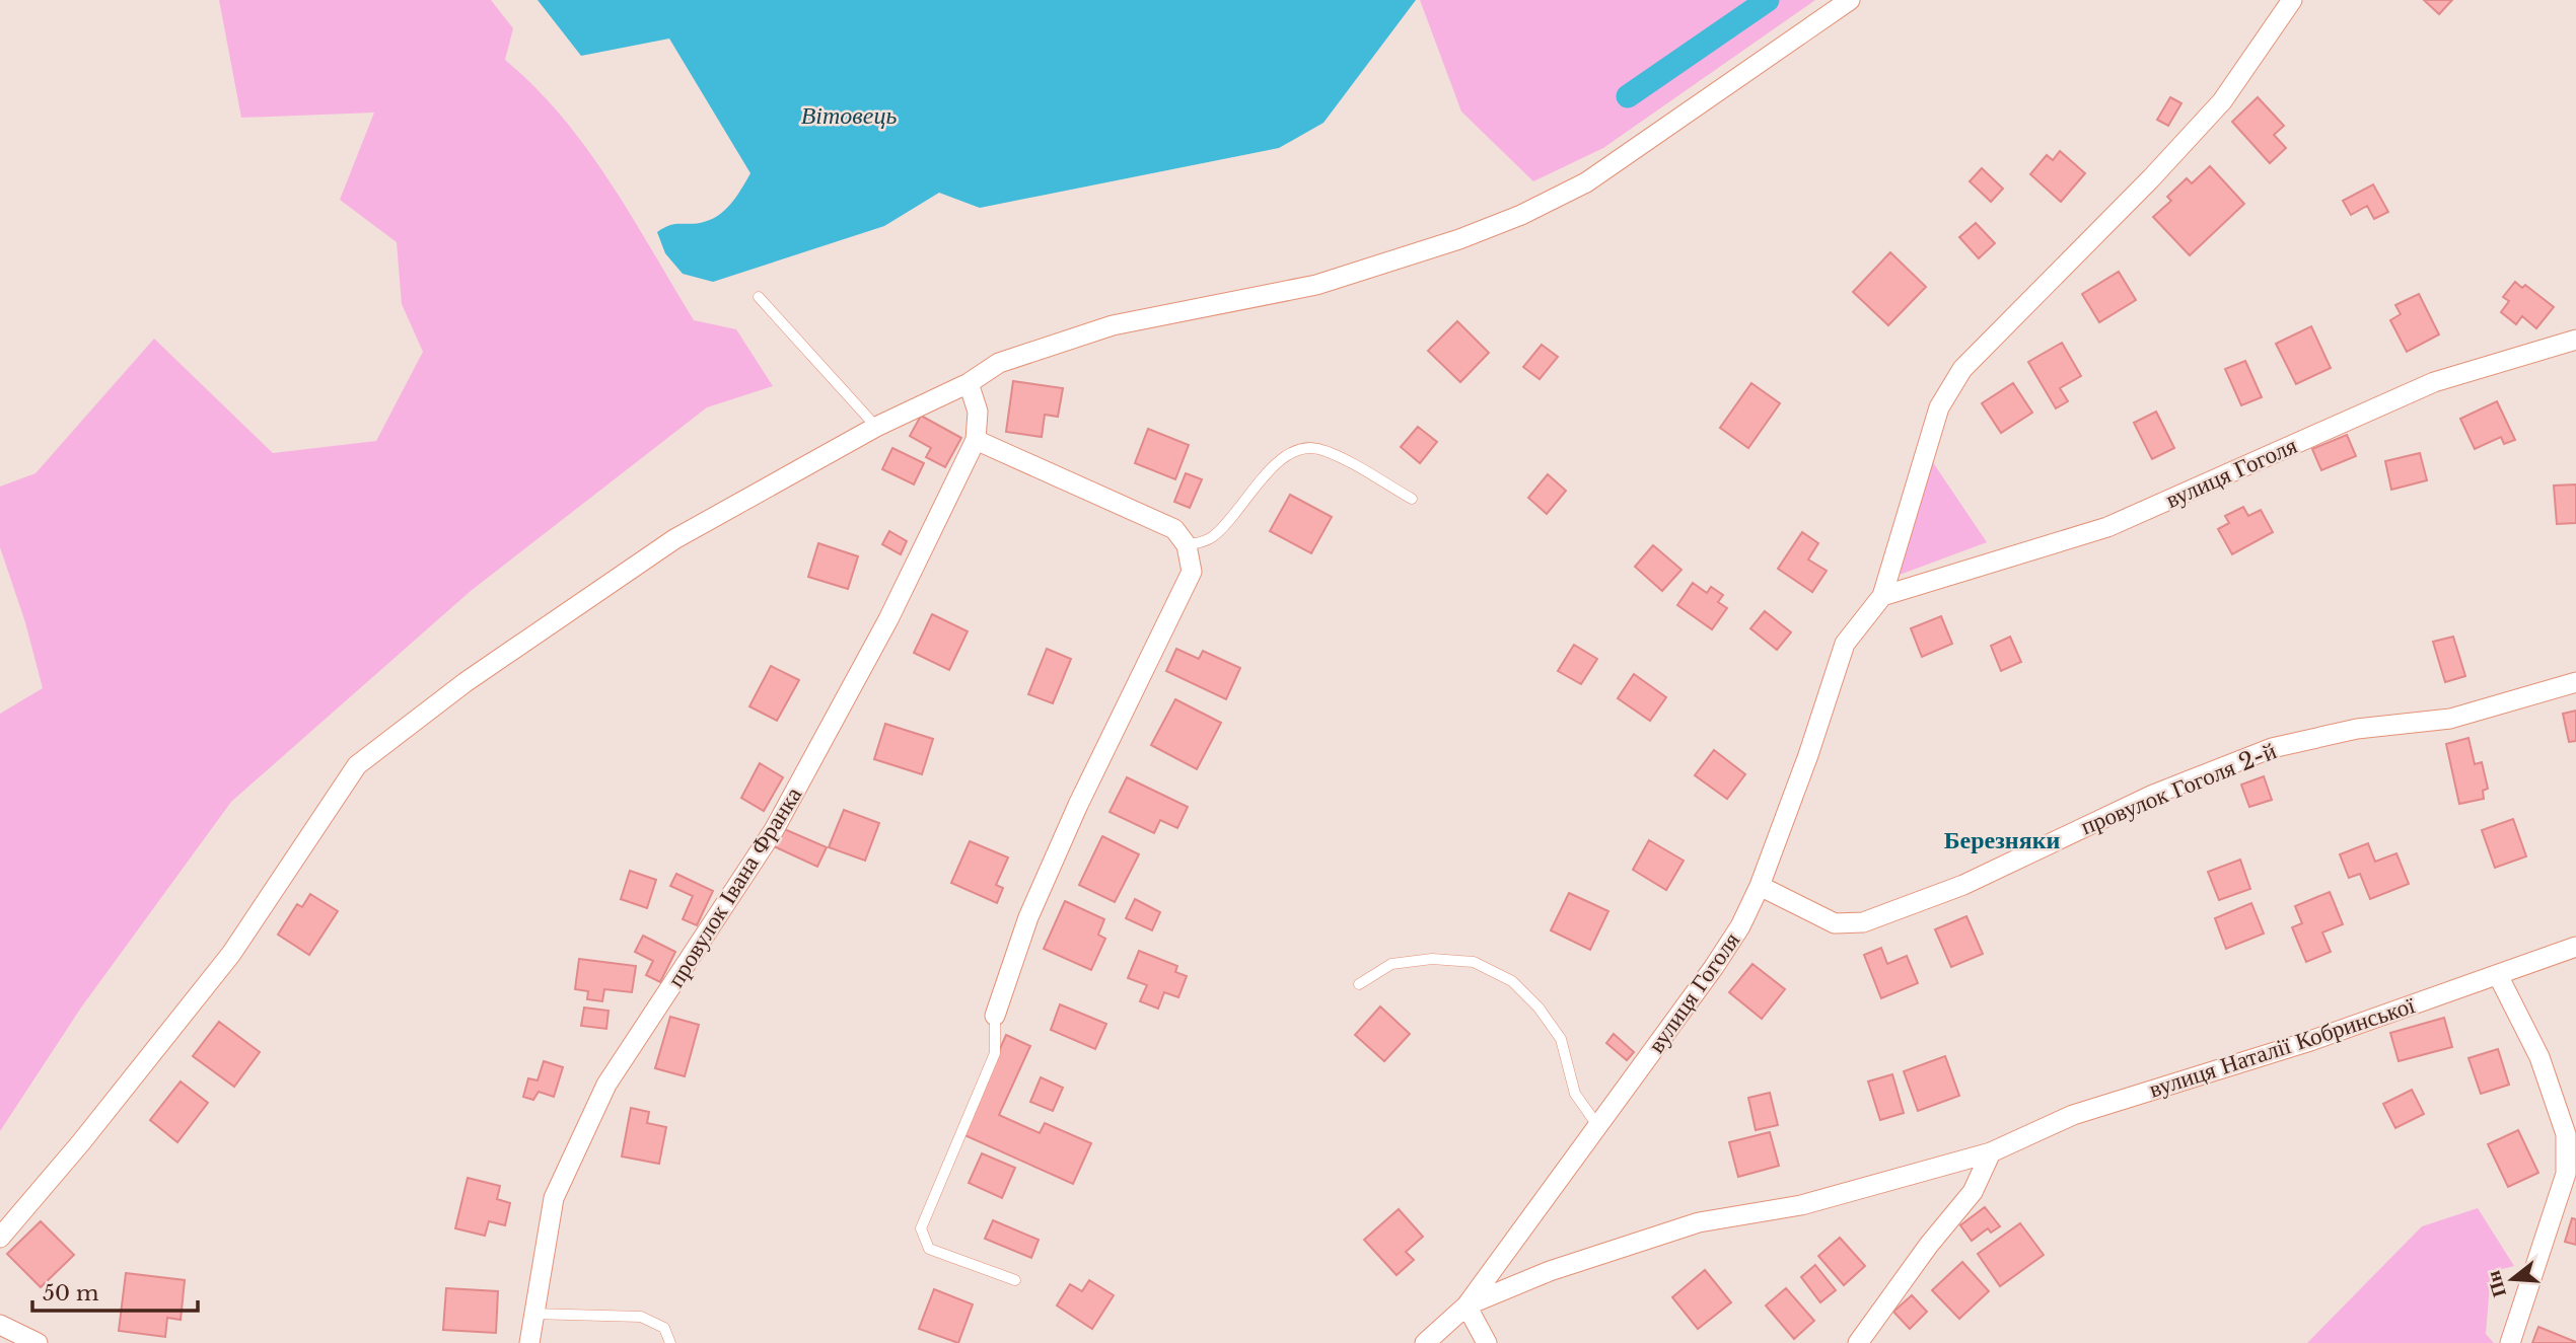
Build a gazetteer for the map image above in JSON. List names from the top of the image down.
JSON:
{
  "streets": {
    "street": [
      "вулиця Гоголя",
      "провулок Гоголя 2-й",
      "провулок Івана Франка",
      "вулиця Наталії Кобринської"
    ]
  },
  "crossings": [
    ["вулиця Гоголя", "провулок Гоголя 2-й"],
    ["вулиця Гоголя", "вулиця Наталії Кобринської"]
  ],
  "districts": ["Березняки"],
  "water": ["Вітовець"],
  "scale_bar": "50 m",
  "north": "left"
}
